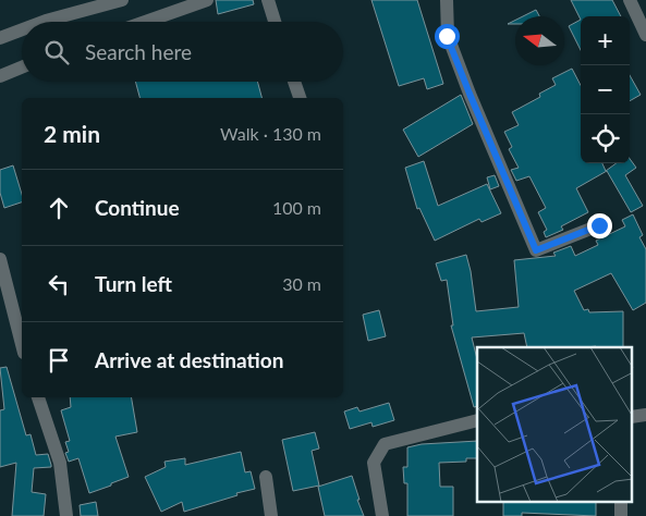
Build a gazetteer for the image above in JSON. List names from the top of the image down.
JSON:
{
  "north": "left",
  "page": {
    "map_buttons": ["+", "−"],
    "search": "Search here",
    "heading": ["2 min", "Walk · 130 m"],
    "list": [
      ["Continue", "100 m"],
      ["Turn left", "30 m"],
      "Arrive at destination"
    ]
  }
}
